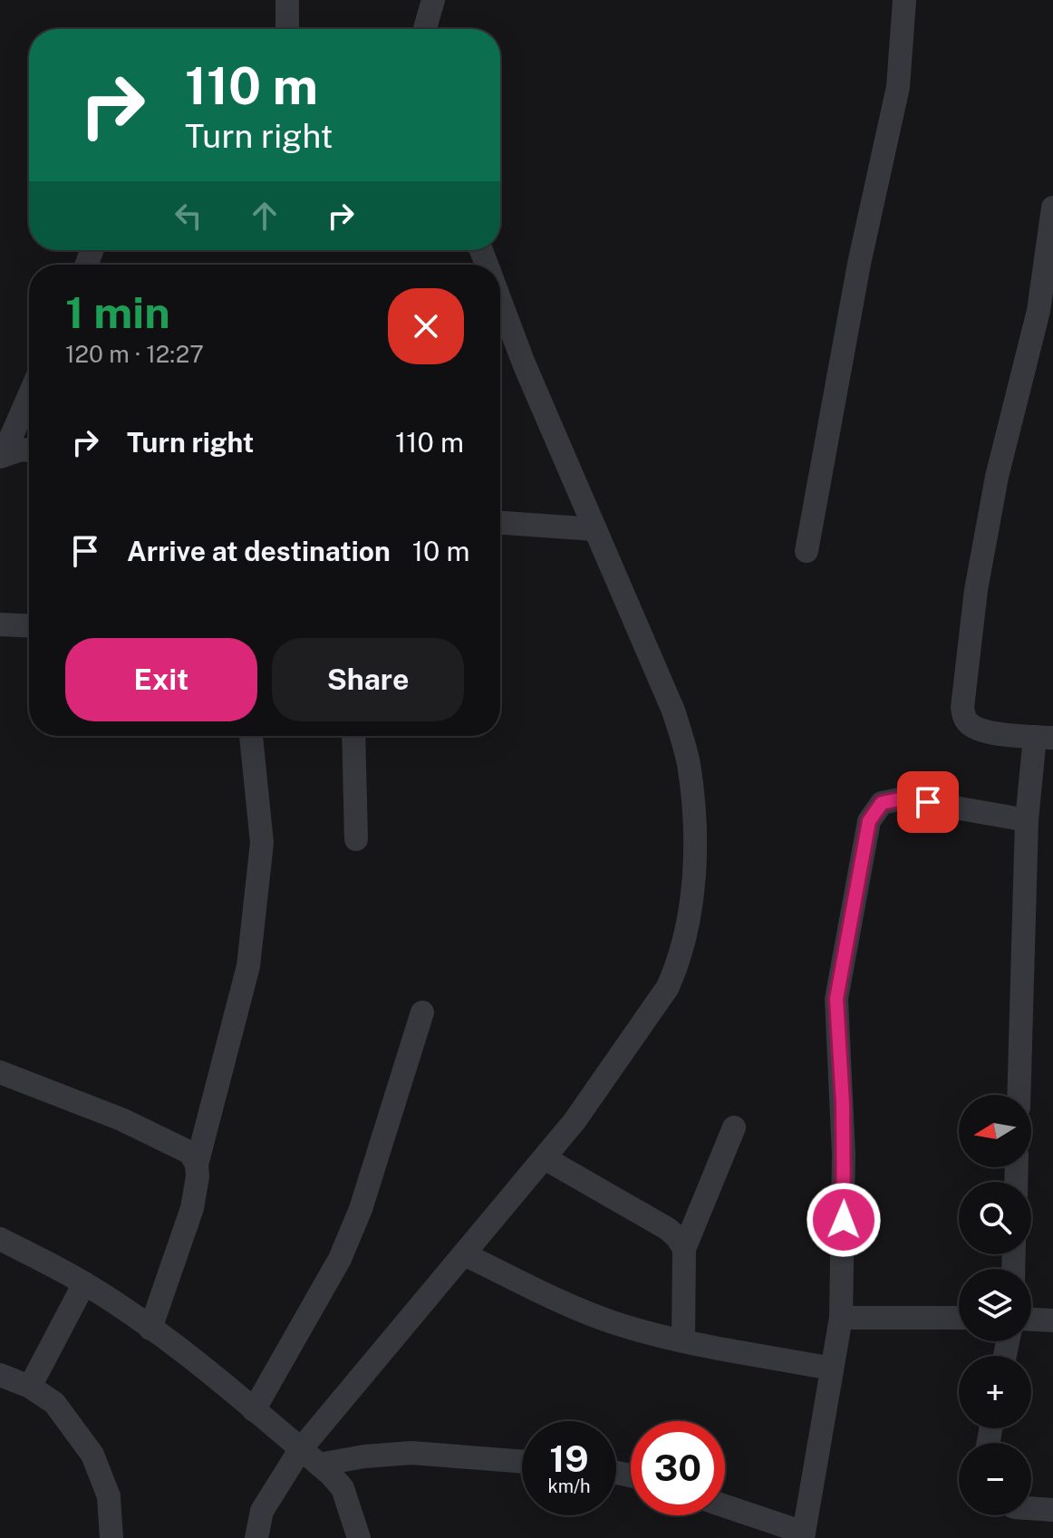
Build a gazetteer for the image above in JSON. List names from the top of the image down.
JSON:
{
  "north": "left",
  "page": {
    "turn": ["110 m", "Turn right"],
    "heading": ["1 min", "120 m · 12:27"],
    "list": [
      {
        "name": "Turn right",
        "value": "110 m"
      },
      {
        "name": "Arrive at destination",
        "value": "10 m"
      }
    ],
    "buttons": ["Exit", "Share"],
    "map_buttons": ["+", "−"],
    "speed": "19 km/h",
    "limit": "30"
  }
}
